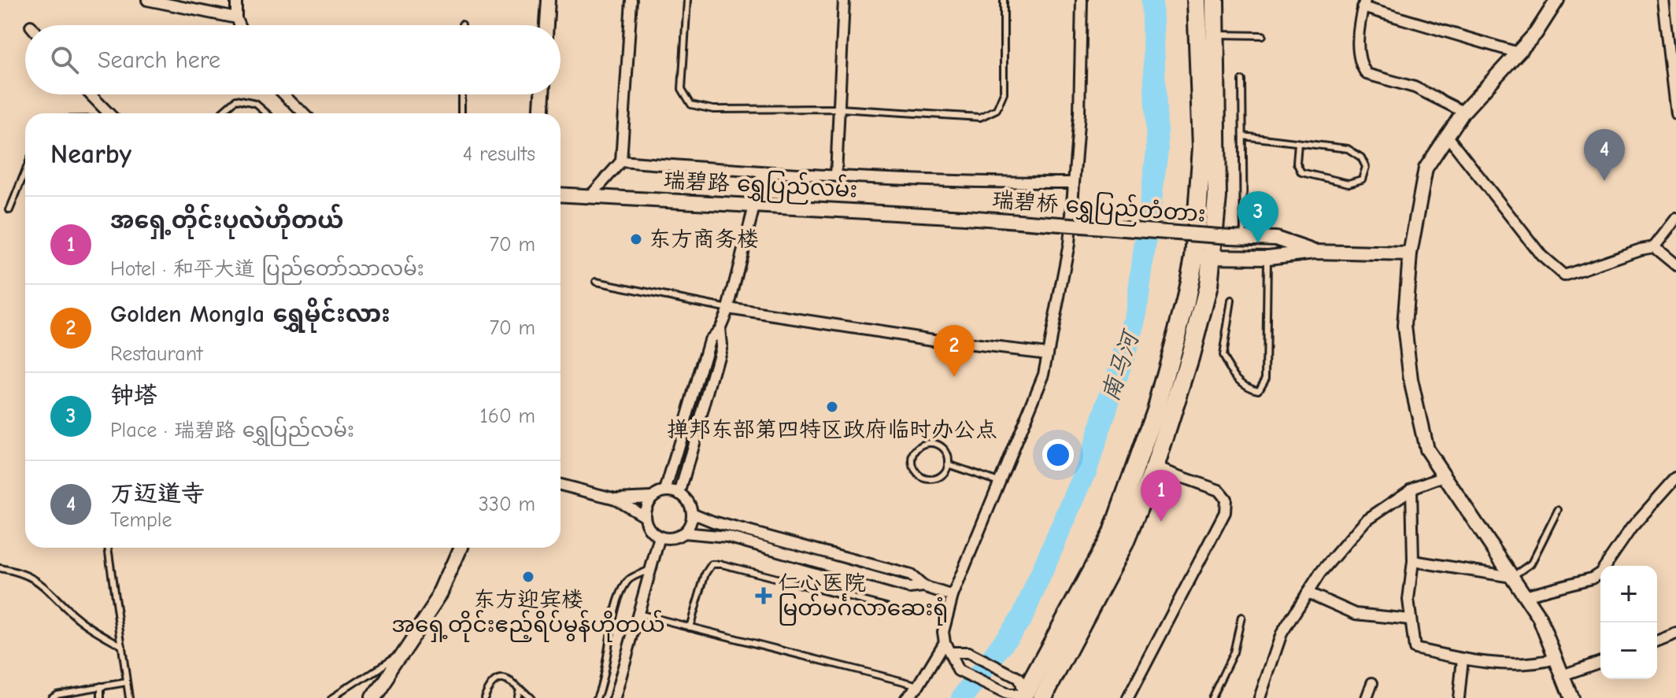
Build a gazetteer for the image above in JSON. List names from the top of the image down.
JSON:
{
  "streets": {
    "street": ["瑞碧路 ရွှေပြည်လမ်း", "瑞碧桥 ရွှေပြည်တံတား"]
  },
  "crossings": [
    ["瑞碧路 ရွှေပြည်လမ်း", "瑞碧桥 ရွှေပြည်တံတား"]
  ],
  "water": ["南马河"],
  "places": {
    "other": ["东方商务楼", "掸邦东部第四特区政府临时办公点", "东方迎宾楼 အရှေ့တိုင်းဧည့်ရိပ်မွန်ဟိုတယ်"],
    "health": ["仁心医院 မြတ်မင်္ဂလာဆေးရုံ"]
  },
  "page": {
    "search": "Search here",
    "heading": ["Nearby", "4 results"],
    "pins": [
      "4",
      "3",
      "2",
      "1"
    ],
    "list": [
      {
        "mark": "1",
        "name": "အရှေ့တိုင်းပုလဲဟိုတယ်",
        "note": "Hotel · 和平大道 ပြည်တော်သာလမ်း",
        "value": "70 m"
      },
      {
        "mark": "2",
        "name": "Golden Mongla ရွှေမိုင်းလား",
        "note": "Restaurant",
        "value": "70 m"
      },
      {
        "mark": "3",
        "name": "钟塔",
        "note": "Place · 瑞碧路 ရွှေပြည်လမ်း",
        "value": "160 m"
      },
      {
        "mark": "4",
        "name": "万迈道寺",
        "note": "Temple",
        "value": "330 m"
      }
    ],
    "map_buttons": ["+", "−"]
  }
}
